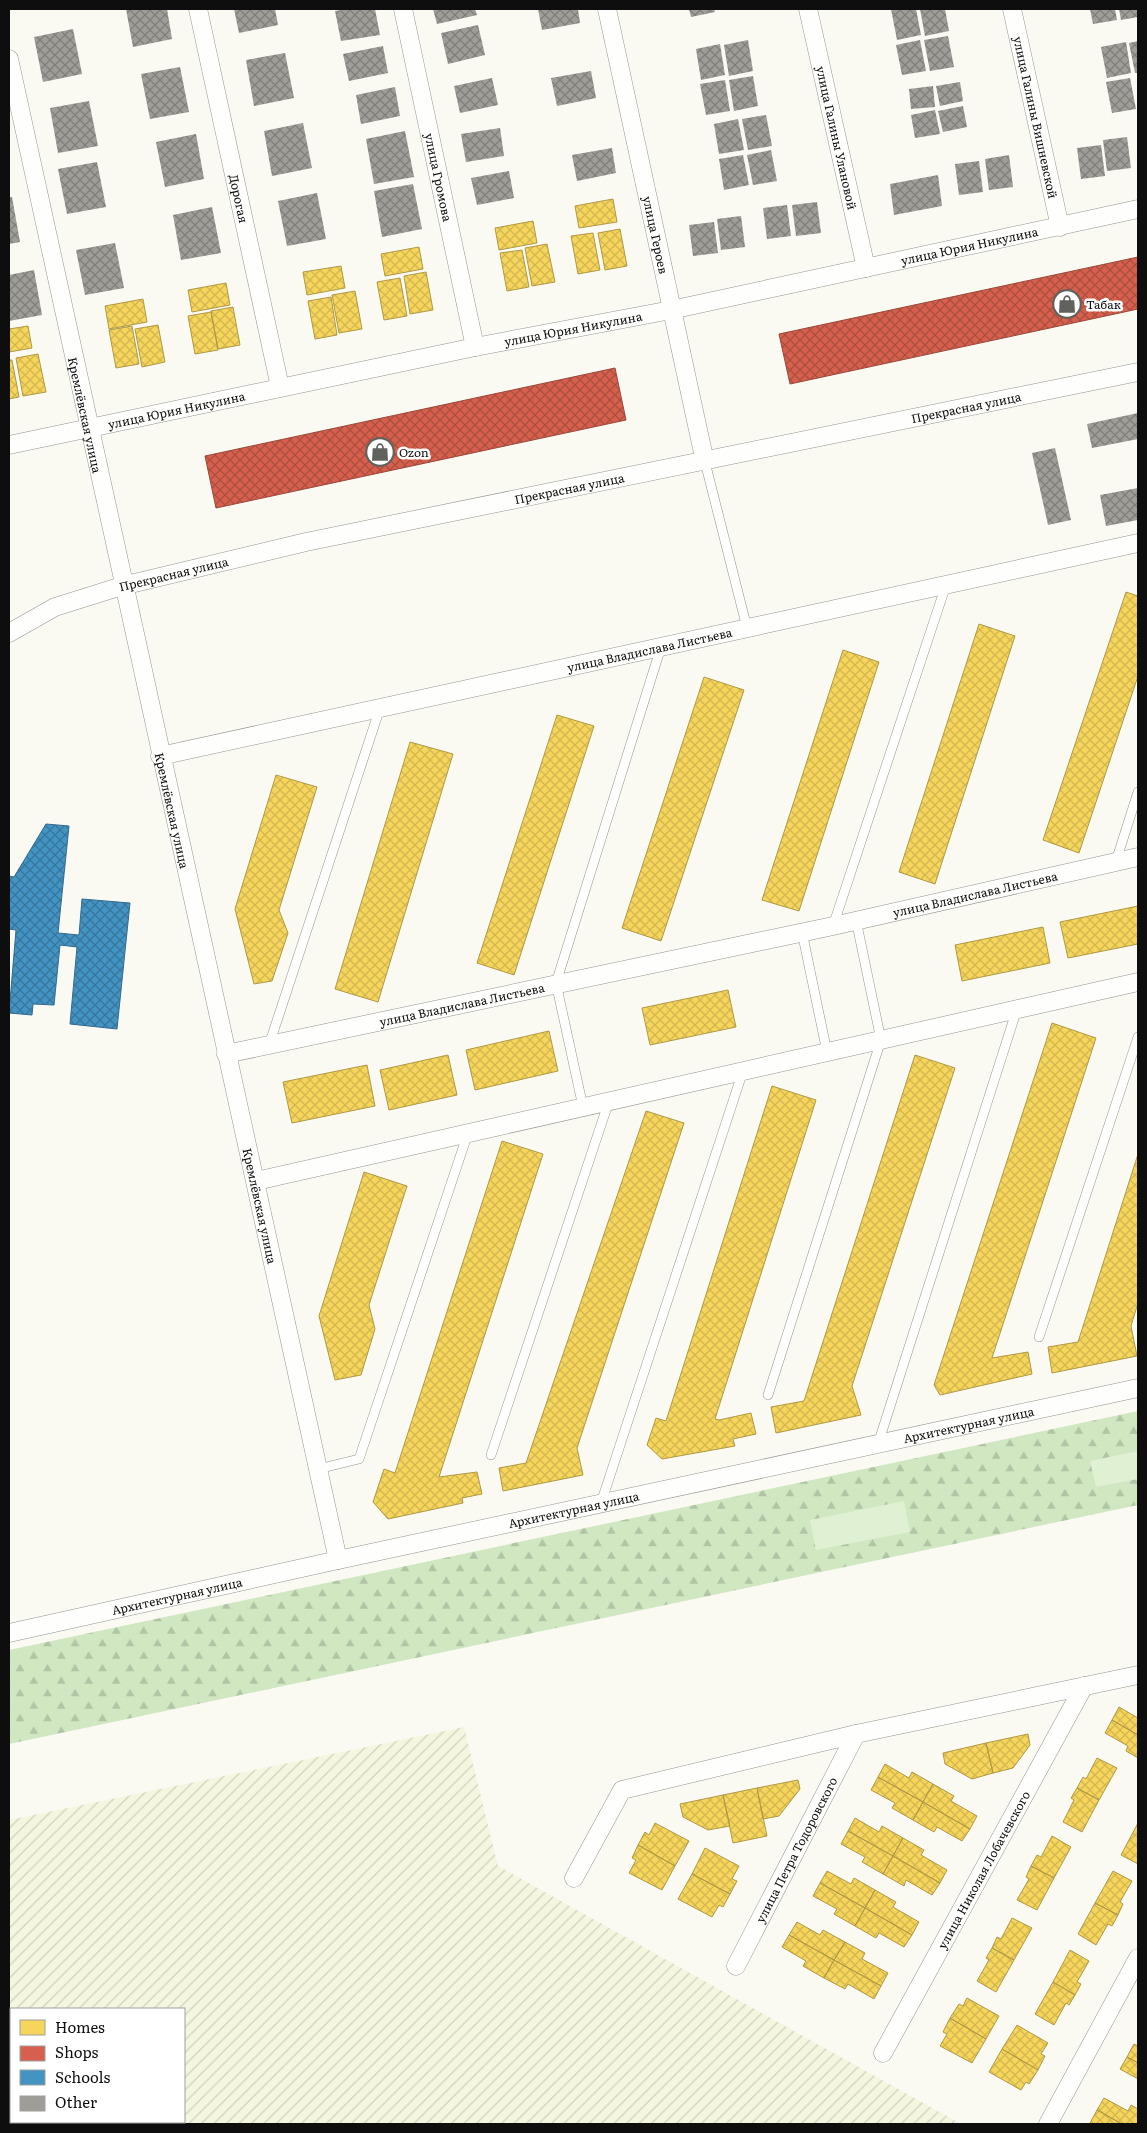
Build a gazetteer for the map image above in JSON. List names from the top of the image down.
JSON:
{
  "streets": {
    "street": [
      "улица Галины Вишневской",
      "улица Галины Улановой",
      "улица Громова",
      "Дорогая",
      "улица Героев",
      "улица Юрия Никулина",
      "Прекрасная улица",
      "Кремлёвская улица",
      "улица Владислава Листьева",
      "Архитектурная улица",
      "улица Петра Тодоровского",
      "улица Николая Лобачевского"
    ]
  },
  "crossings": [
    ["улица Галины Вишневской", "улица Юрия Никулина"],
    ["улица Галины Улановой", "улица Юрия Никулина"],
    ["улица Громова", "улица Юрия Никулина"],
    ["Дорогая", "улица Юрия Никулина"],
    ["улица Героев", "улица Юрия Никулина"],
    ["улица Героев", "Прекрасная улица"],
    ["улица Юрия Никулина", "Кремлёвская улица"],
    ["Прекрасная улица", "Кремлёвская улица"],
    ["Кремлёвская улица", "улица Владислава Листьева"],
    ["Кремлёвская улица", "Архитектурная улица"]
  ],
  "places": {
    "shop": ["Табак", "Ozon"]
  },
  "legend": [
    "Homes",
    "Shops",
    "Schools",
    "Other"
  ]
}
